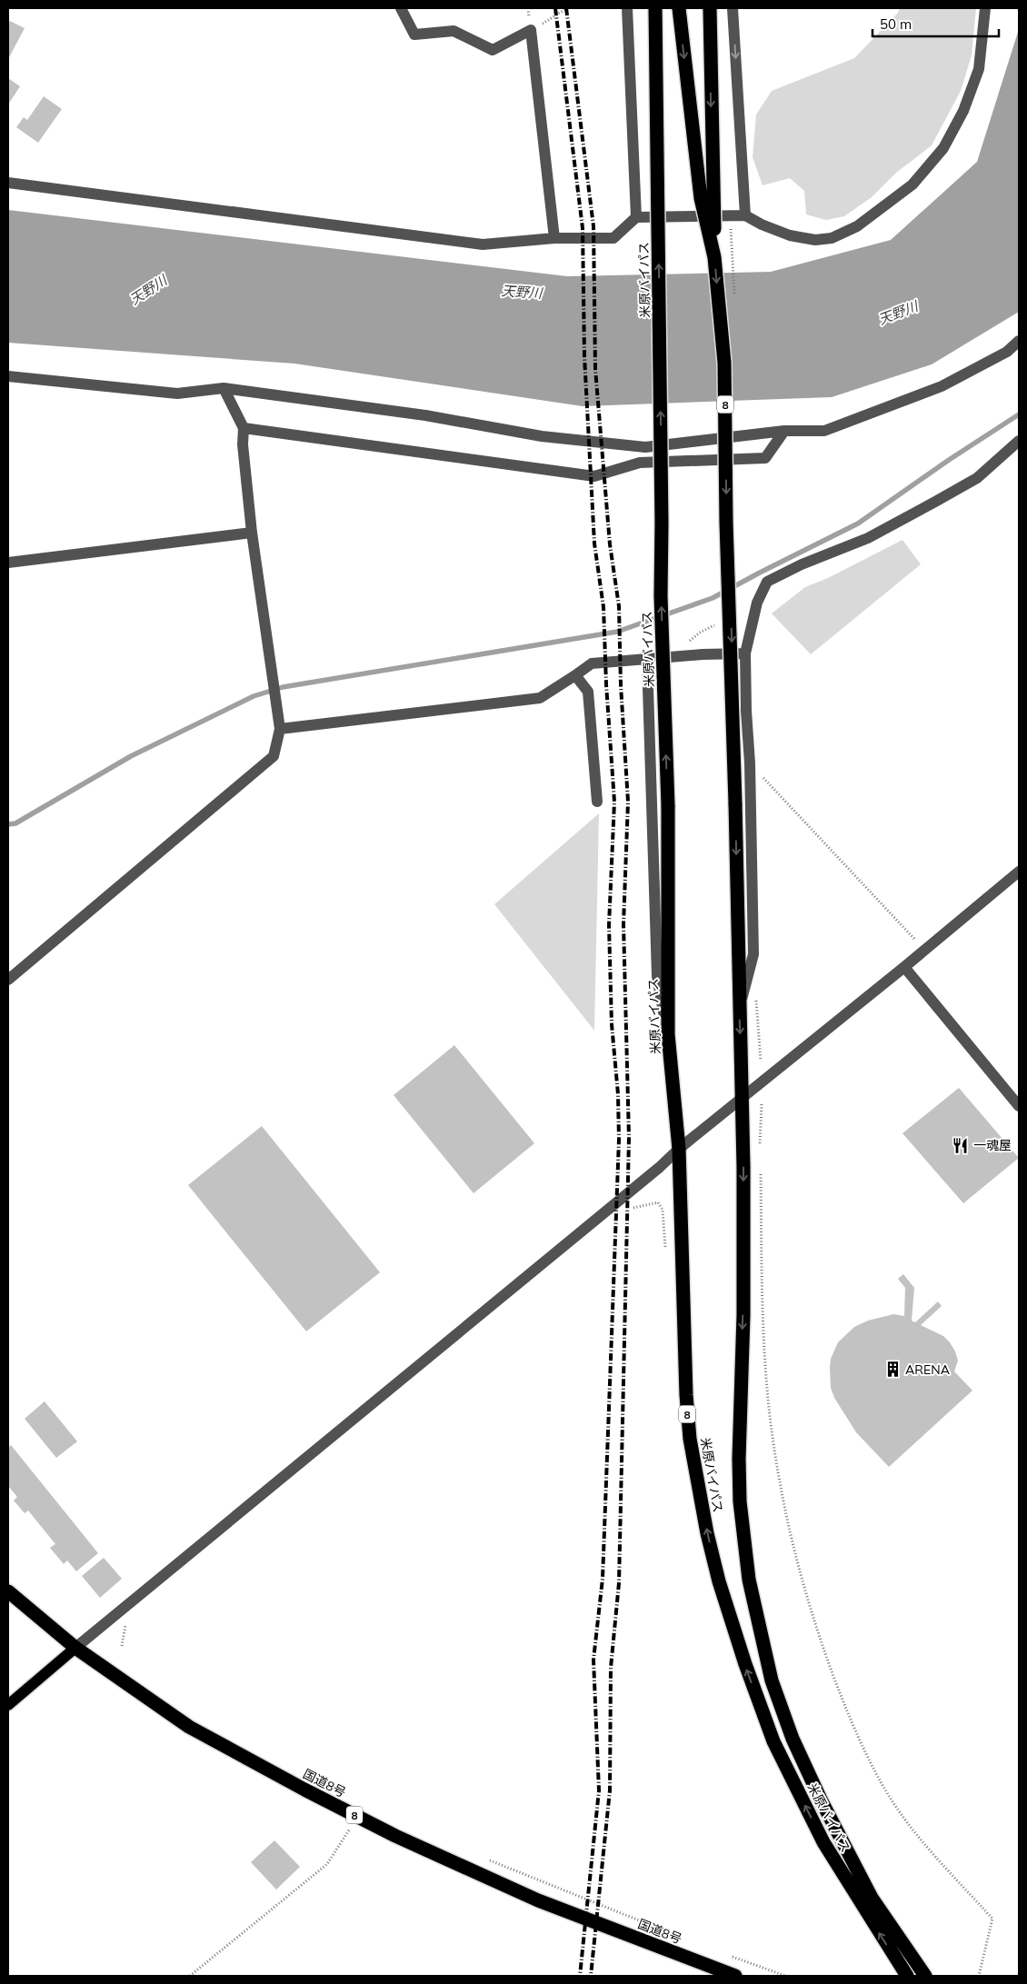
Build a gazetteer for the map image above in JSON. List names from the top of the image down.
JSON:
{
  "streets": {
    "highway": ["米原バイパス", "8", "国道8号"]
  },
  "water": ["天野川"],
  "places": {
    "restaurant": ["一魂屋"],
    "building": ["ARENA"]
  },
  "scale_bar": "50 m"
}
